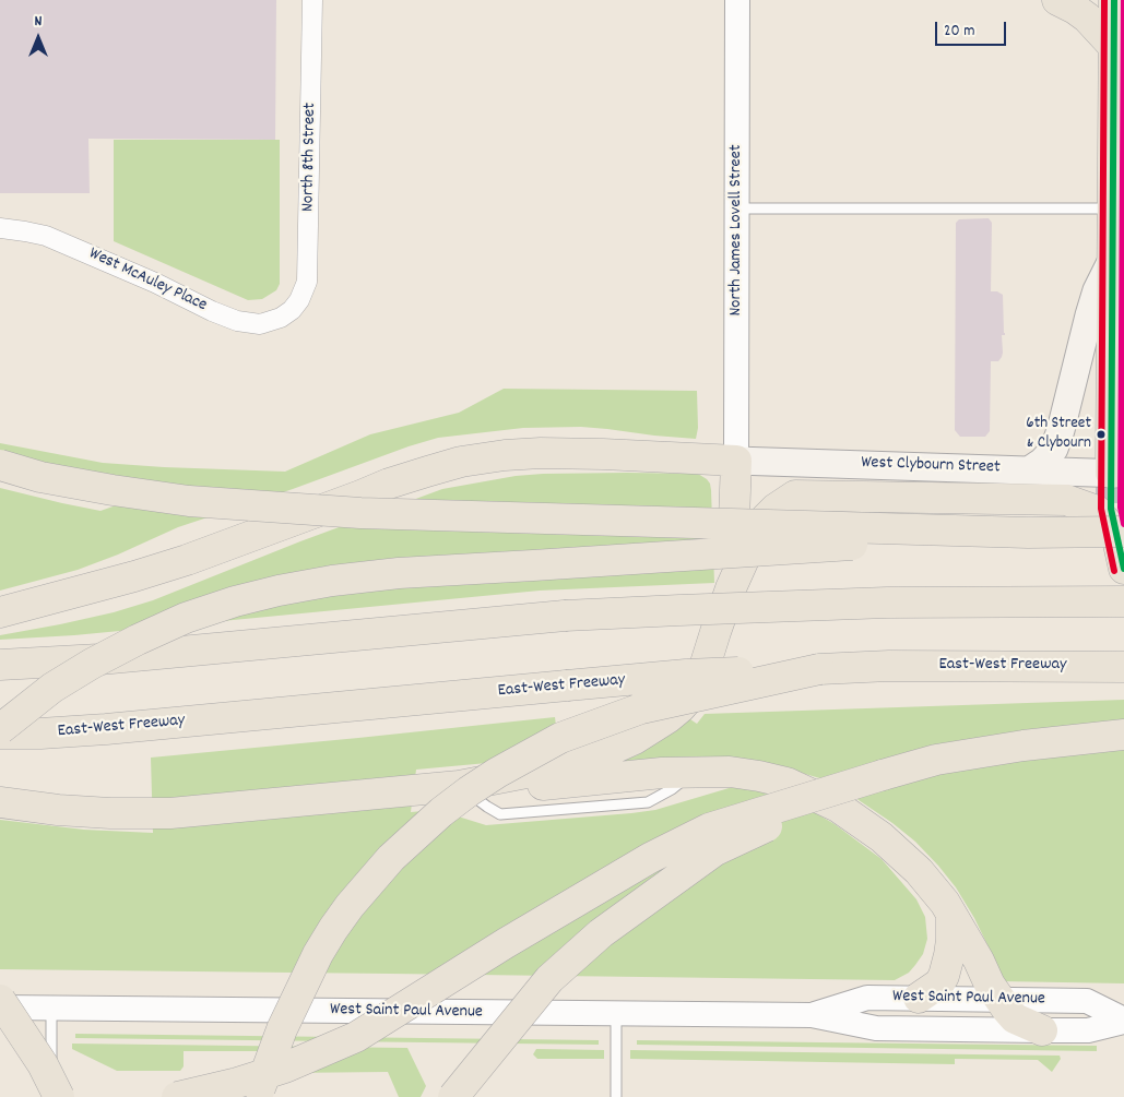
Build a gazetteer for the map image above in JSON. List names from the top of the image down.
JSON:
{
  "streets": {
    "main road": ["West Clybourn Street", "East-West Freeway"],
    "street": [
      "North 8th Street",
      "North James Lovell Street",
      "West McAuley Place",
      "West Saint Paul Avenue"
    ]
  },
  "crossings": [
    ["North 8th Street", "West McAuley Place"],
    ["North James Lovell Street", "West Clybourn Street"]
  ],
  "places": ["6th Street & Clybourn"],
  "scale_bar": "20 m",
  "north": "top"
}
